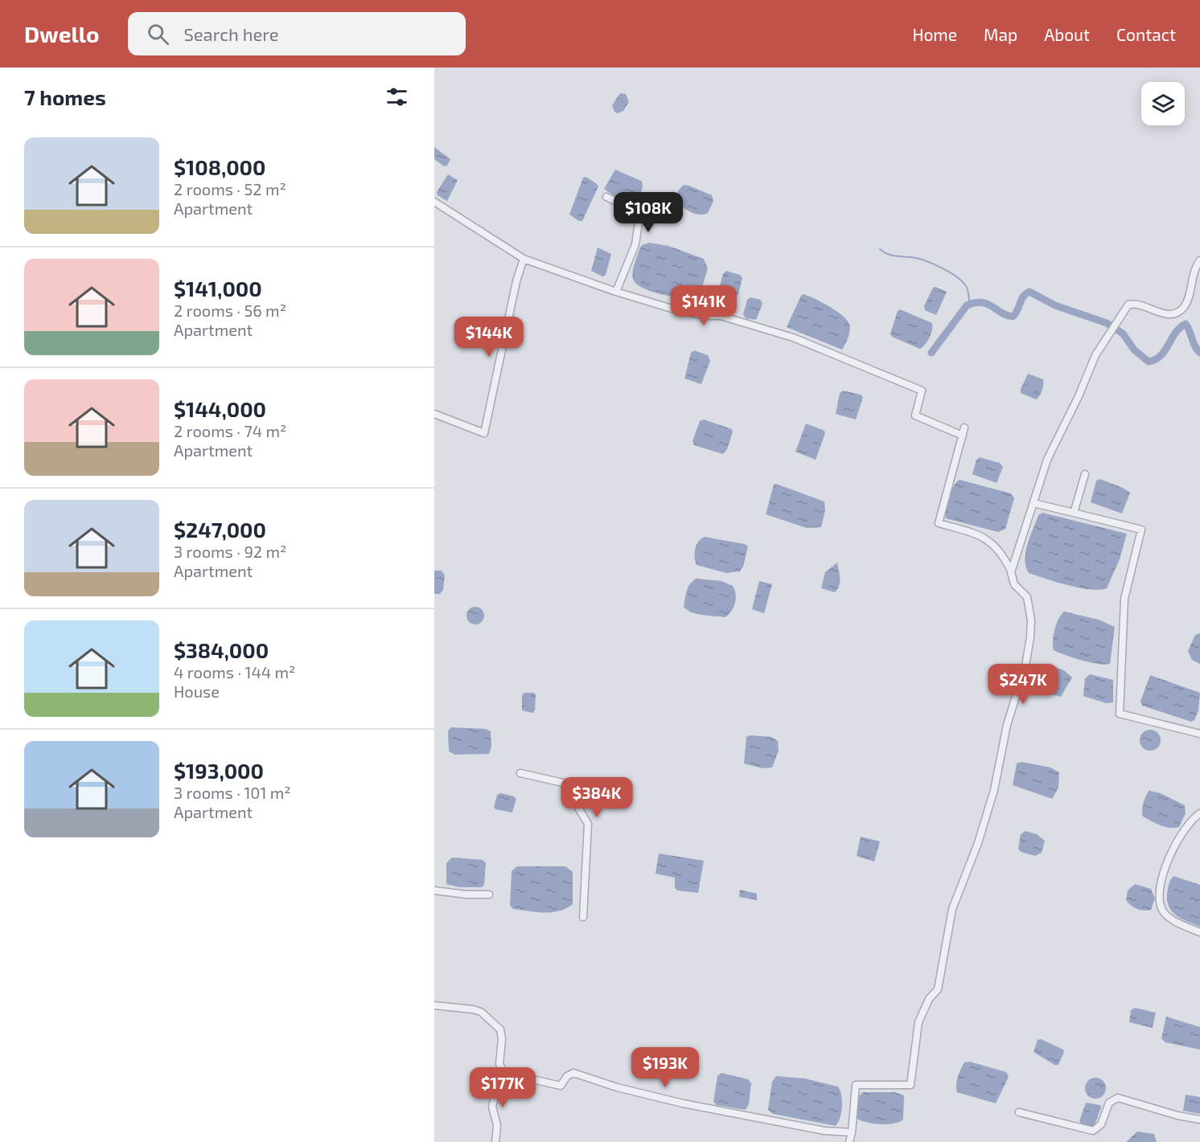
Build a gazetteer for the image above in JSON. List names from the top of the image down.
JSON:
{
  "page": {
    "header": "Dwello",
    "search": "Search here",
    "nav": [
      "Home",
      "Map",
      "About",
      "Contact"
    ],
    "heading": "7 homes",
    "list": [
      {
        "name": "$108,000",
        "note": "2 rooms · 52 m² · Apartment"
      },
      {
        "name": "$141,000",
        "note": "2 rooms · 56 m² · Apartment"
      },
      {
        "name": "$144,000",
        "note": "2 rooms · 74 m² · Apartment"
      },
      {
        "name": "$247,000",
        "note": "3 rooms · 92 m² · Apartment"
      },
      {
        "name": "$384,000",
        "note": "4 rooms · 144 m² · House"
      },
      {
        "name": "$193,000",
        "note": "3 rooms · 101 m² · Apartment"
      }
    ],
    "price": [
      "$108K",
      "$141K",
      "$144K",
      "$247K",
      "$384K",
      "$193K",
      "$177K"
    ]
  }
}
